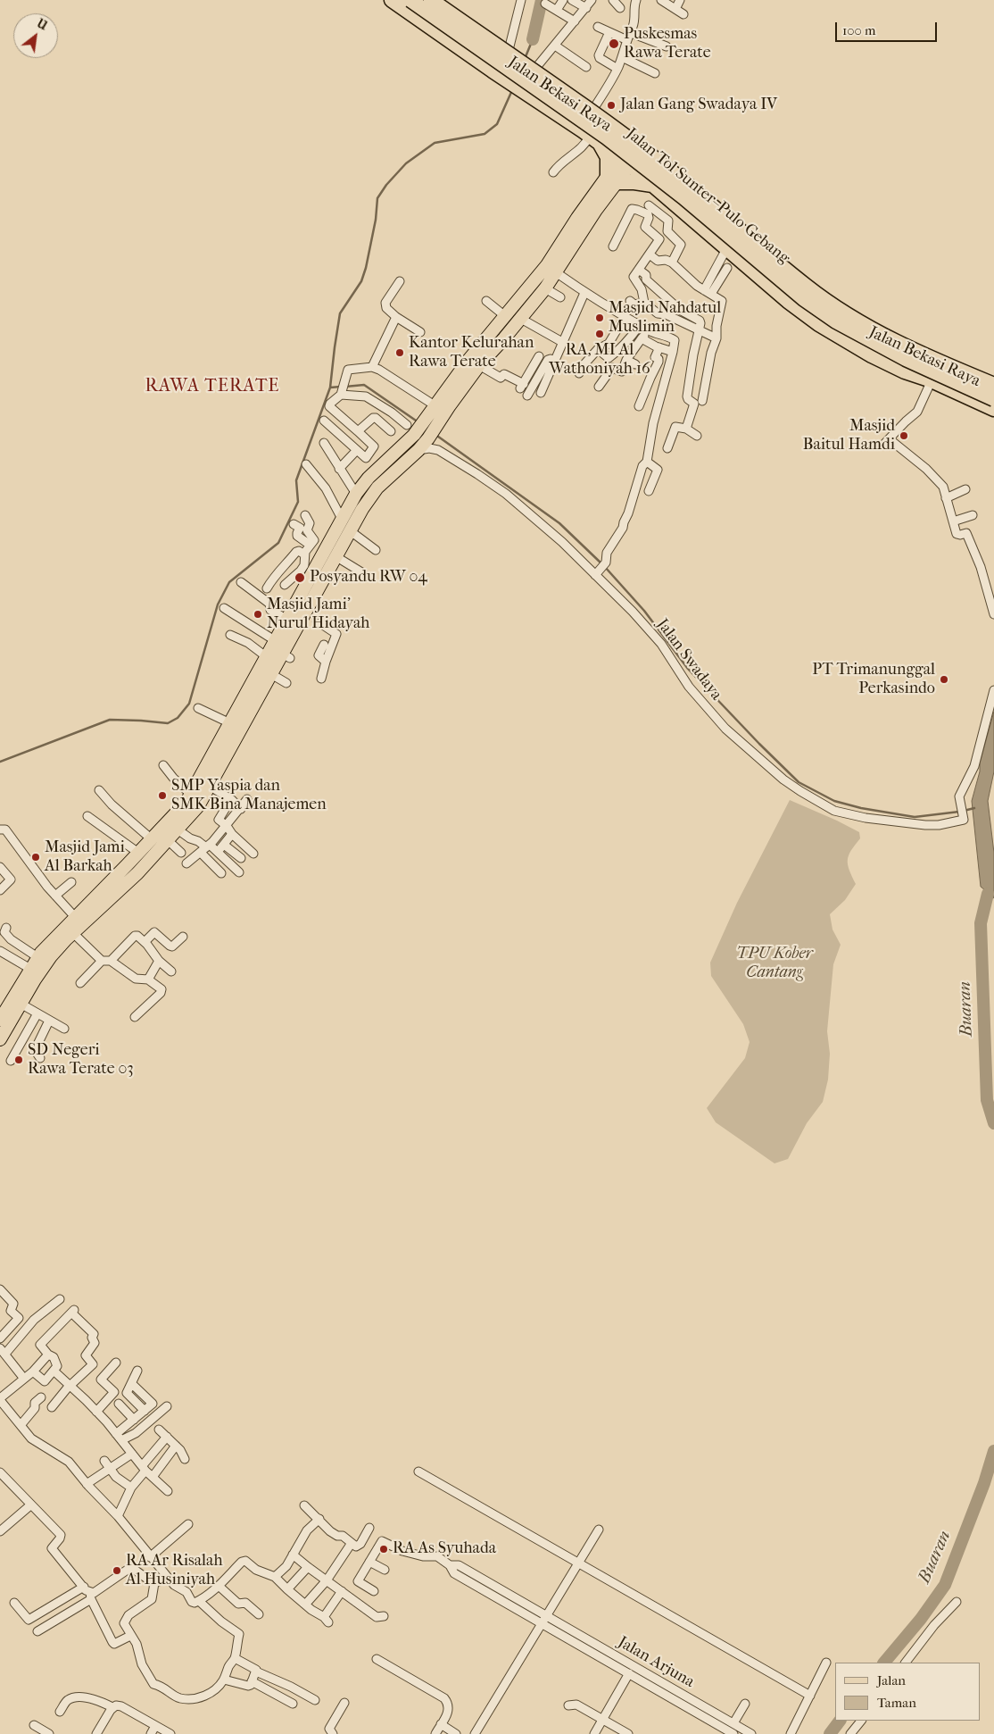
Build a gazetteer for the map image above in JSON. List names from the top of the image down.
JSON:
{
  "streets": {
    "highway": ["Jalan Bekasi Raya", "Jalan Tol Sunter–Pulo Gebang"],
    "street": ["Jalan Swadaya", "Jalan Arjuna"]
  },
  "crossings": [
    ["Jalan Bekasi Raya", "Jalan Tol Sunter–Pulo Gebang"]
  ],
  "districts": ["RAWA TERATE"],
  "water": ["Buaran"],
  "parks": ["TPU Kober Cantang"],
  "places": [
    "Puskesmas Rawa Terate",
    "Jalan Gang Swadaya IV",
    "Masjid Nahdatul Muslimin",
    "RA, MI Al Wathoniyah 16",
    "Kantor Kelurahan Rawa Terate",
    "Masjid Baitul Hamdi",
    "Posyandu RW 04",
    "Masjid Jami' Nurul Hidayah",
    "PT Trimanunggal Perkasindo",
    "SMP Yaspia dan SMK Bina Manajemen",
    "Masjid Jami Al Barkah",
    "SD Negeri Rawa Terate 03",
    "RA As Syuhada",
    "RA Ar Risalah Al Husiniyah"
  ],
  "legend": ["Jalan", "Taman"],
  "scale_bar": "100 m",
  "north": "top right"
}
